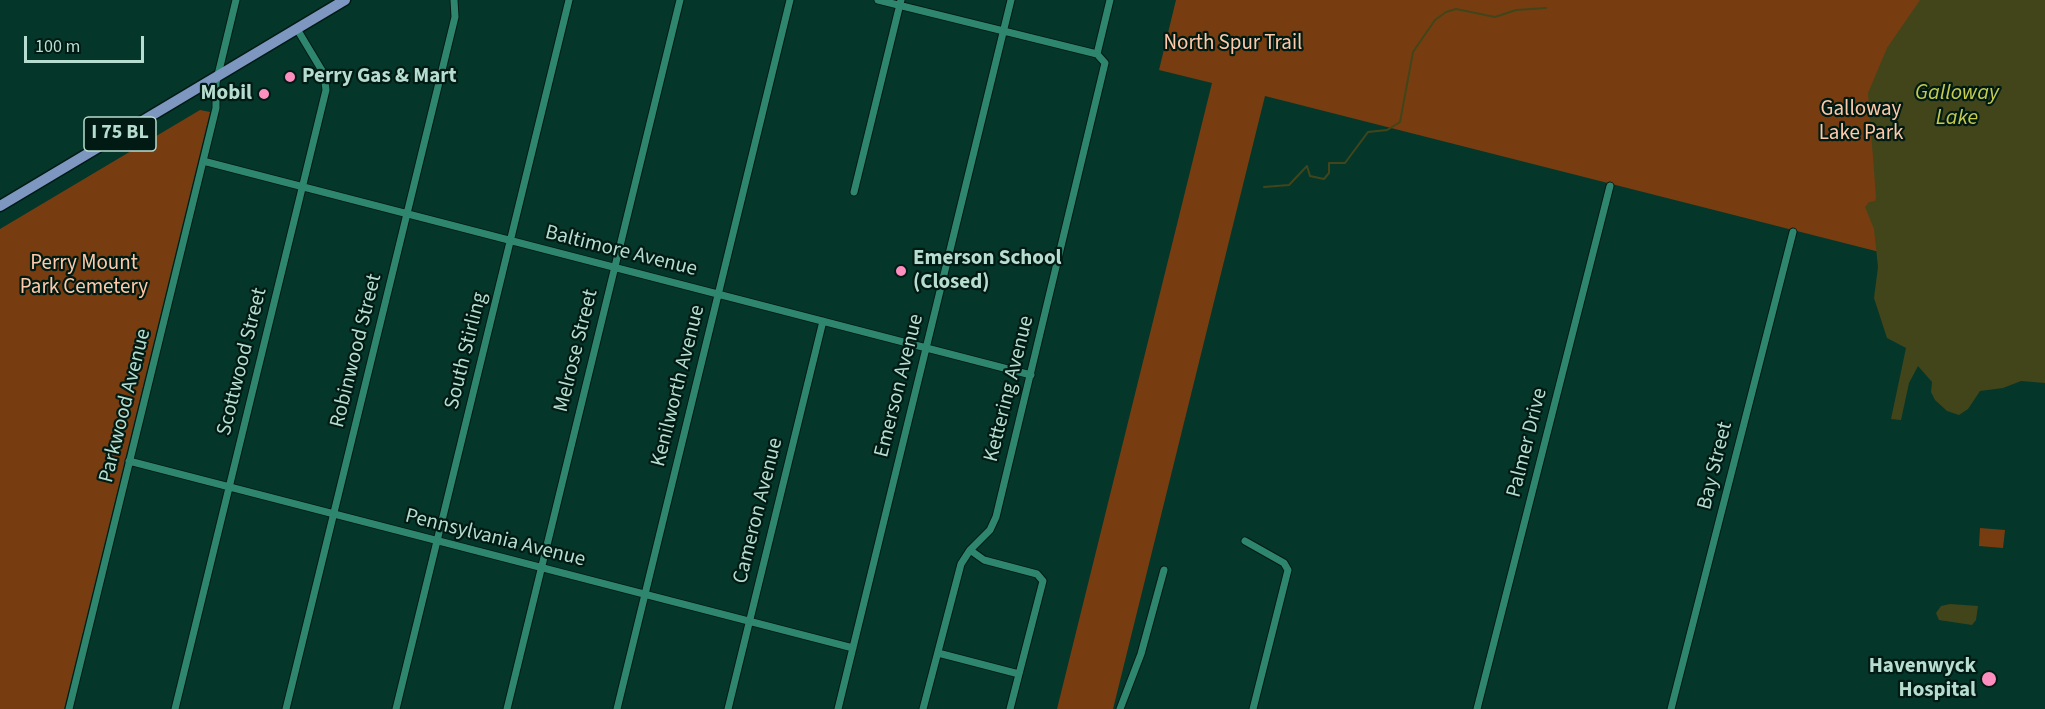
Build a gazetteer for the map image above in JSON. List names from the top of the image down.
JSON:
{
  "streets": {
    "main road": ["I 75 BL"],
    "street": [
      "Baltimore Avenue",
      "Robinwood Street",
      "South Stirling",
      "Melrose Street",
      "Scottwood Street",
      "Kenilworth Avenue",
      "Emerson Avenue",
      "Kettering Avenue",
      "Parkwood Avenue",
      "Palmer Drive",
      "Bay Street",
      "Cameron Avenue",
      "Pennsylvania Avenue"
    ]
  },
  "crossings": [
    ["I 75 BL", "Scottwood Street"],
    ["I 75 BL", "Parkwood Avenue"],
    ["Baltimore Avenue", "Robinwood Street"],
    ["Baltimore Avenue", "South Stirling"],
    ["Baltimore Avenue", "Melrose Street"],
    ["Baltimore Avenue", "Scottwood Street"],
    ["Baltimore Avenue", "Kenilworth Avenue"],
    ["Baltimore Avenue", "Emerson Avenue"],
    ["Baltimore Avenue", "Kettering Avenue"],
    ["Baltimore Avenue", "Parkwood Avenue"],
    ["Baltimore Avenue", "Cameron Avenue"],
    ["Robinwood Street", "Pennsylvania Avenue"],
    ["South Stirling", "Pennsylvania Avenue"],
    ["Melrose Street", "Pennsylvania Avenue"],
    ["Scottwood Street", "Pennsylvania Avenue"],
    ["Kenilworth Avenue", "Pennsylvania Avenue"],
    ["Emerson Avenue", "Pennsylvania Avenue"],
    ["Parkwood Avenue", "Pennsylvania Avenue"],
    ["Cameron Avenue", "Pennsylvania Avenue"]
  ],
  "water": ["Galloway Lake"],
  "parks": ["North Spur Trail", "Galloway Lake Park", "Perry Mount Park Cemetery"],
  "places": [
    "Perry Gas & Mart",
    "Mobil",
    "Emerson School (Closed)",
    "Havenwyck Hospital"
  ],
  "scale_bar": "100 m"
}
